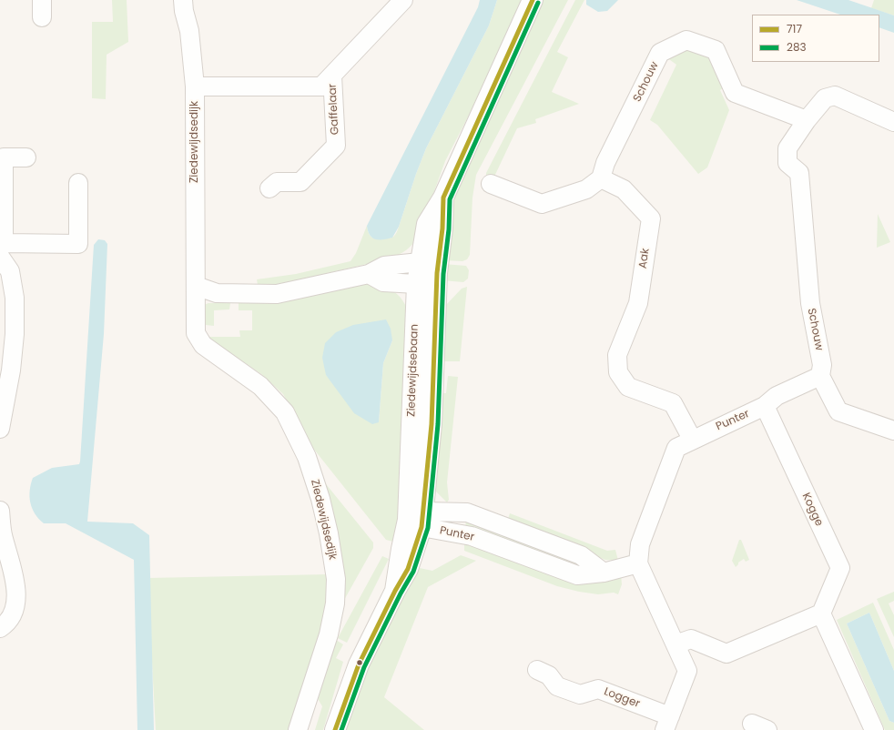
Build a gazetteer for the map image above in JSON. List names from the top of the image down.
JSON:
{
  "streets": {
    "street": [
      "Schouw",
      "Gaffelaar",
      "Ziedewijdsedijk",
      "Aak",
      "Ziedewijdsebaan",
      "Punter",
      "Kogge",
      "Logger"
    ]
  },
  "crossings": [
    ["Schouw", "Aak"],
    ["Schouw", "Punter"],
    ["Gaffelaar", "Ziedewijdsedijk"],
    ["Aak", "Punter"],
    ["Ziedewijdsebaan", "Punter"],
    ["Punter", "Kogge"]
  ],
  "lines": ["transit line 717", "transit line 283"],
  "legend": ["717", "283"]
}
